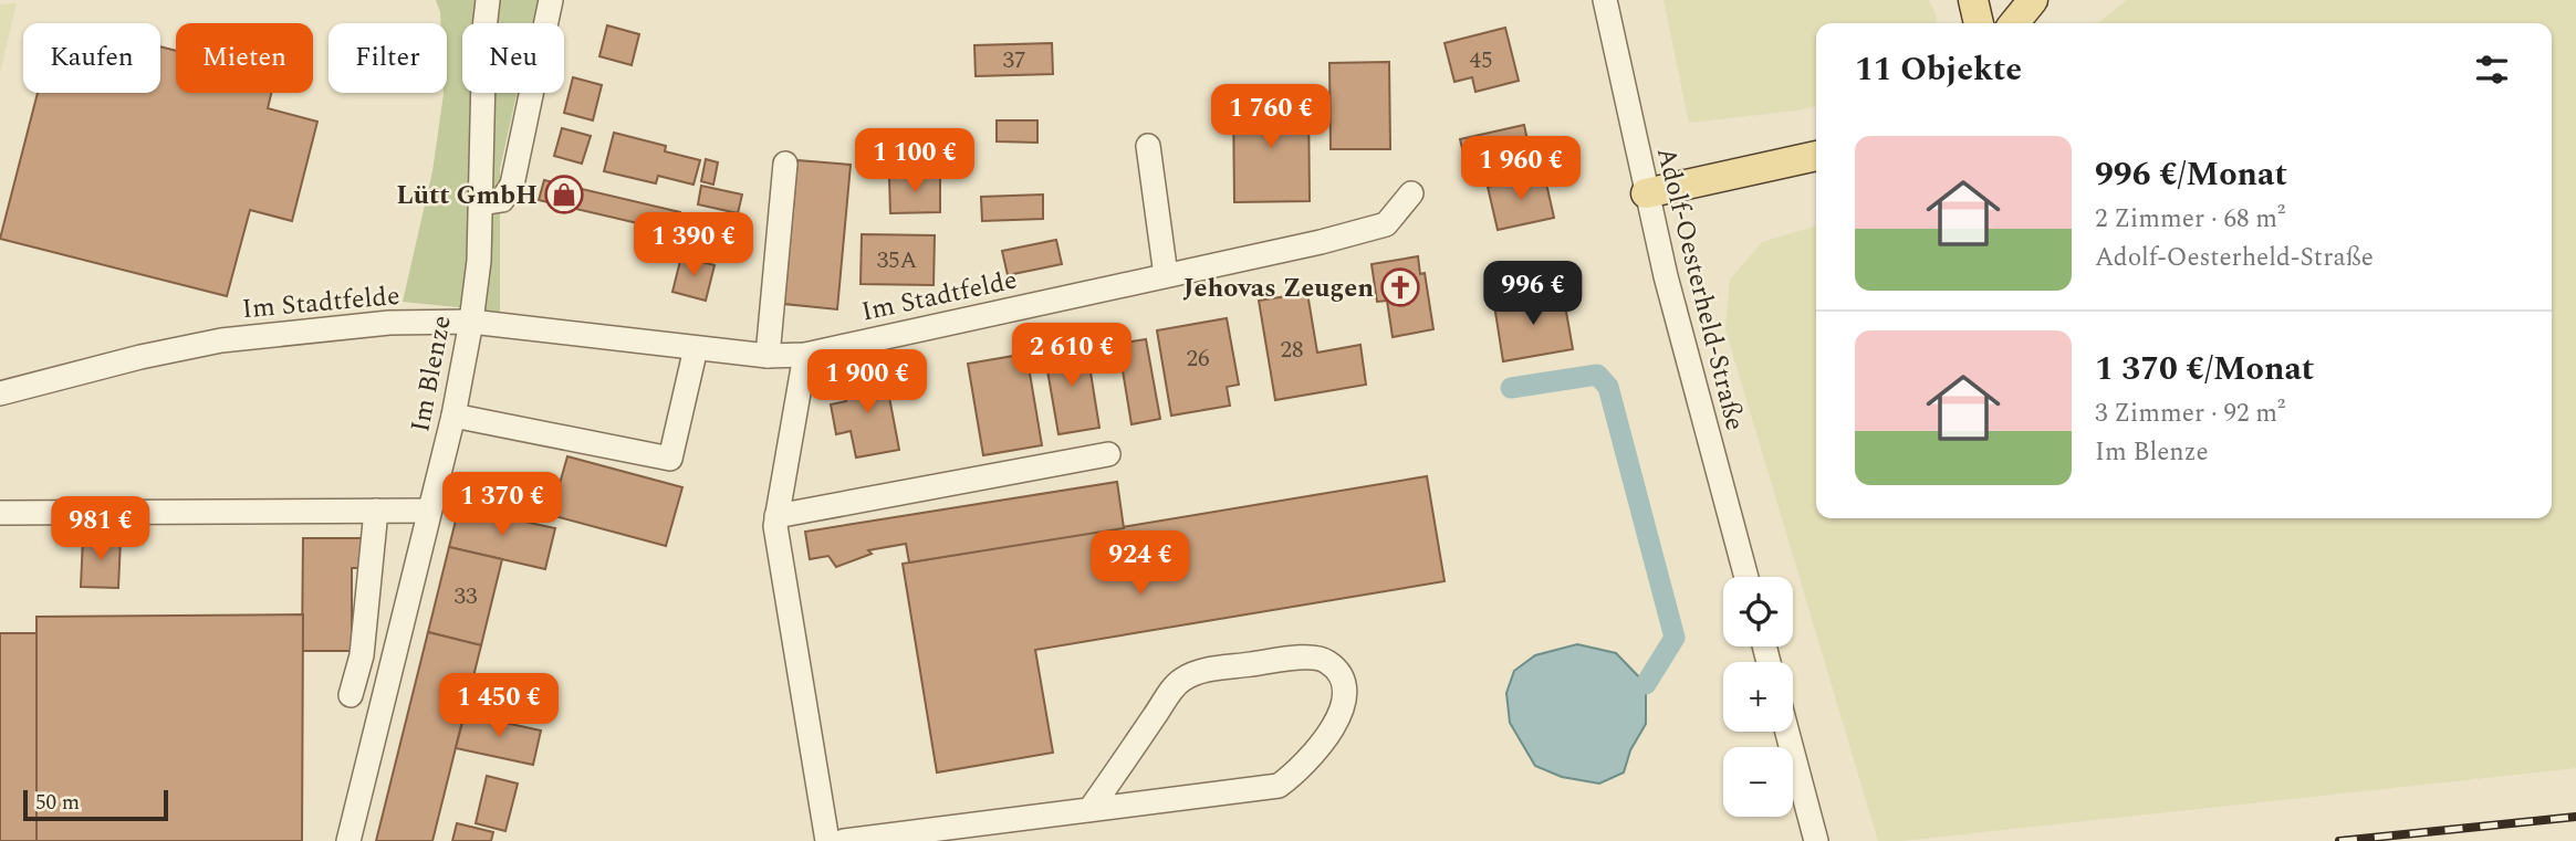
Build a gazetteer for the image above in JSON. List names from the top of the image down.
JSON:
{
  "streets": {
    "street": ["Adolf-Oesterheld-Straße", "Im Stadtfelde", "Im Blenze"]
  },
  "crossings": [
    ["Im Stadtfelde", "Im Blenze"]
  ],
  "places": {
    "shop": ["Lütt GmbH"],
    "church": ["Jehovas Zeugen"]
  },
  "house_numbers": [
    "37",
    "45",
    "35A",
    "28",
    "26",
    "33"
  ],
  "scale_bar": "50 m",
  "page": {
    "chip": [
      "Kaufen",
      "Mieten",
      "Filter",
      "Neu"
    ],
    "heading": "11 Objekte",
    "price": [
      "1 760 €",
      "1 100 €",
      "1 960 €",
      "1 390 €",
      "996 €",
      "2 610 €",
      "1 900 €",
      "1 370 €",
      "981 €",
      "924 €",
      "1 450 €"
    ],
    "list": [
      {
        "name": "996 €/Monat",
        "note": "2 Zimmer · 68 m² · Adolf-Oesterheld-Straße"
      },
      {
        "name": "1 370 €/Monat",
        "note": "3 Zimmer · 92 m² · Im Blenze"
      }
    ],
    "map_buttons": ["+", "−"],
    "scale": "50 m"
  }
}
